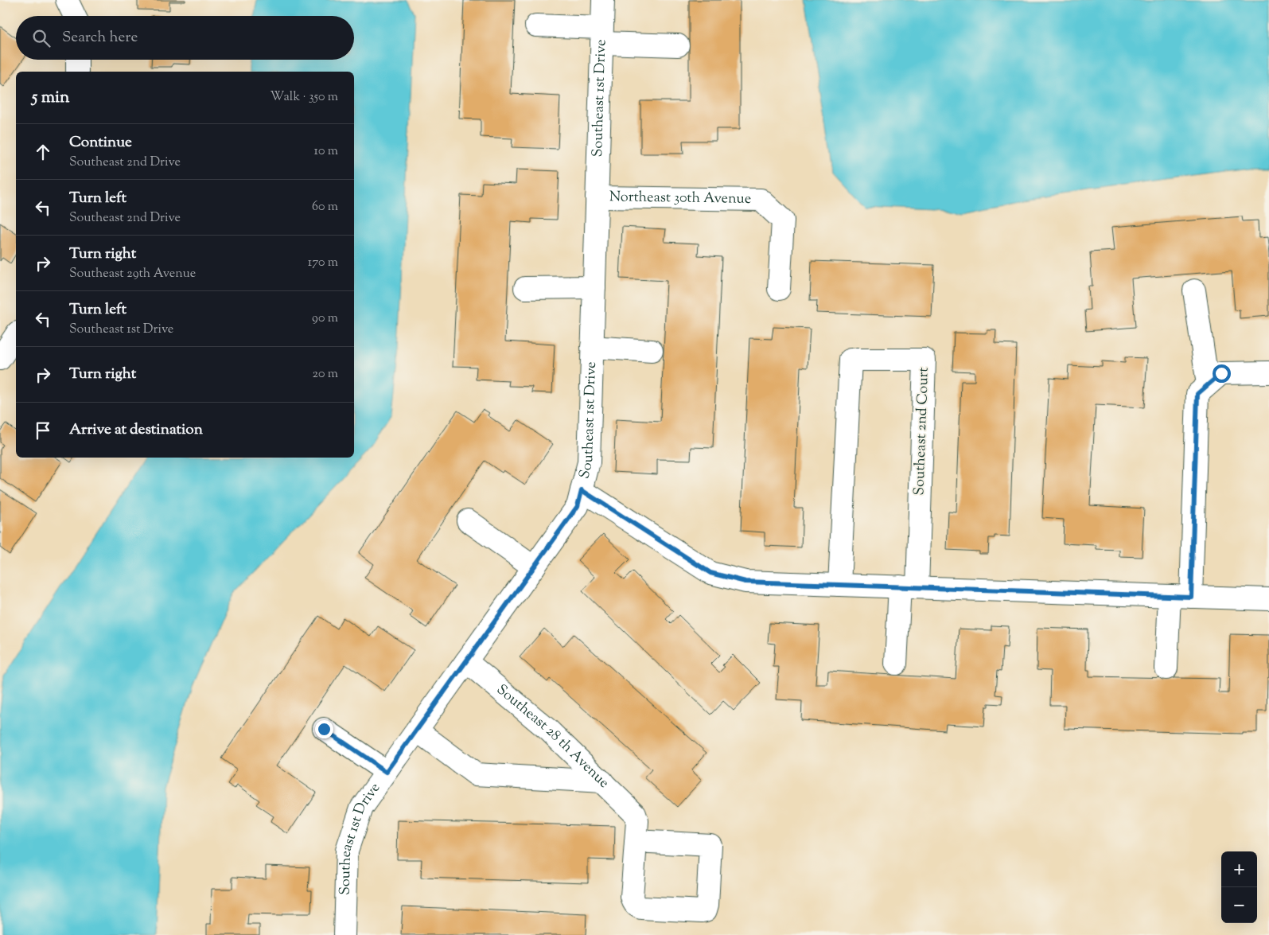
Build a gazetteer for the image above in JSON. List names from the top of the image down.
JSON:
{
  "streets": {
    "street": [
      "Southeast 1st Drive",
      "Northeast 30th Avenue",
      "Southeast 2nd Court",
      "Southeast 28 th Avenue"
    ]
  },
  "crossings": [
    ["Southeast 1st Drive", "Northeast 30th Avenue"],
    ["Southeast 1st Drive", "Southeast 28 th Avenue"]
  ],
  "page": {
    "search": "Search here",
    "heading": ["5 min", "Walk · 350 m"],
    "list": [
      ["Continue", "Southeast 2nd Drive", "10 m"],
      ["Turn left", "Southeast 2nd Drive", "60 m"],
      ["Turn right", "Southeast 29th Avenue", "170 m"],
      ["Turn left", "Southeast 1st Drive", "90 m"],
      ["Turn right", "20 m"],
      "Arrive at destination"
    ],
    "map_buttons": ["+", "−"]
  }
}
